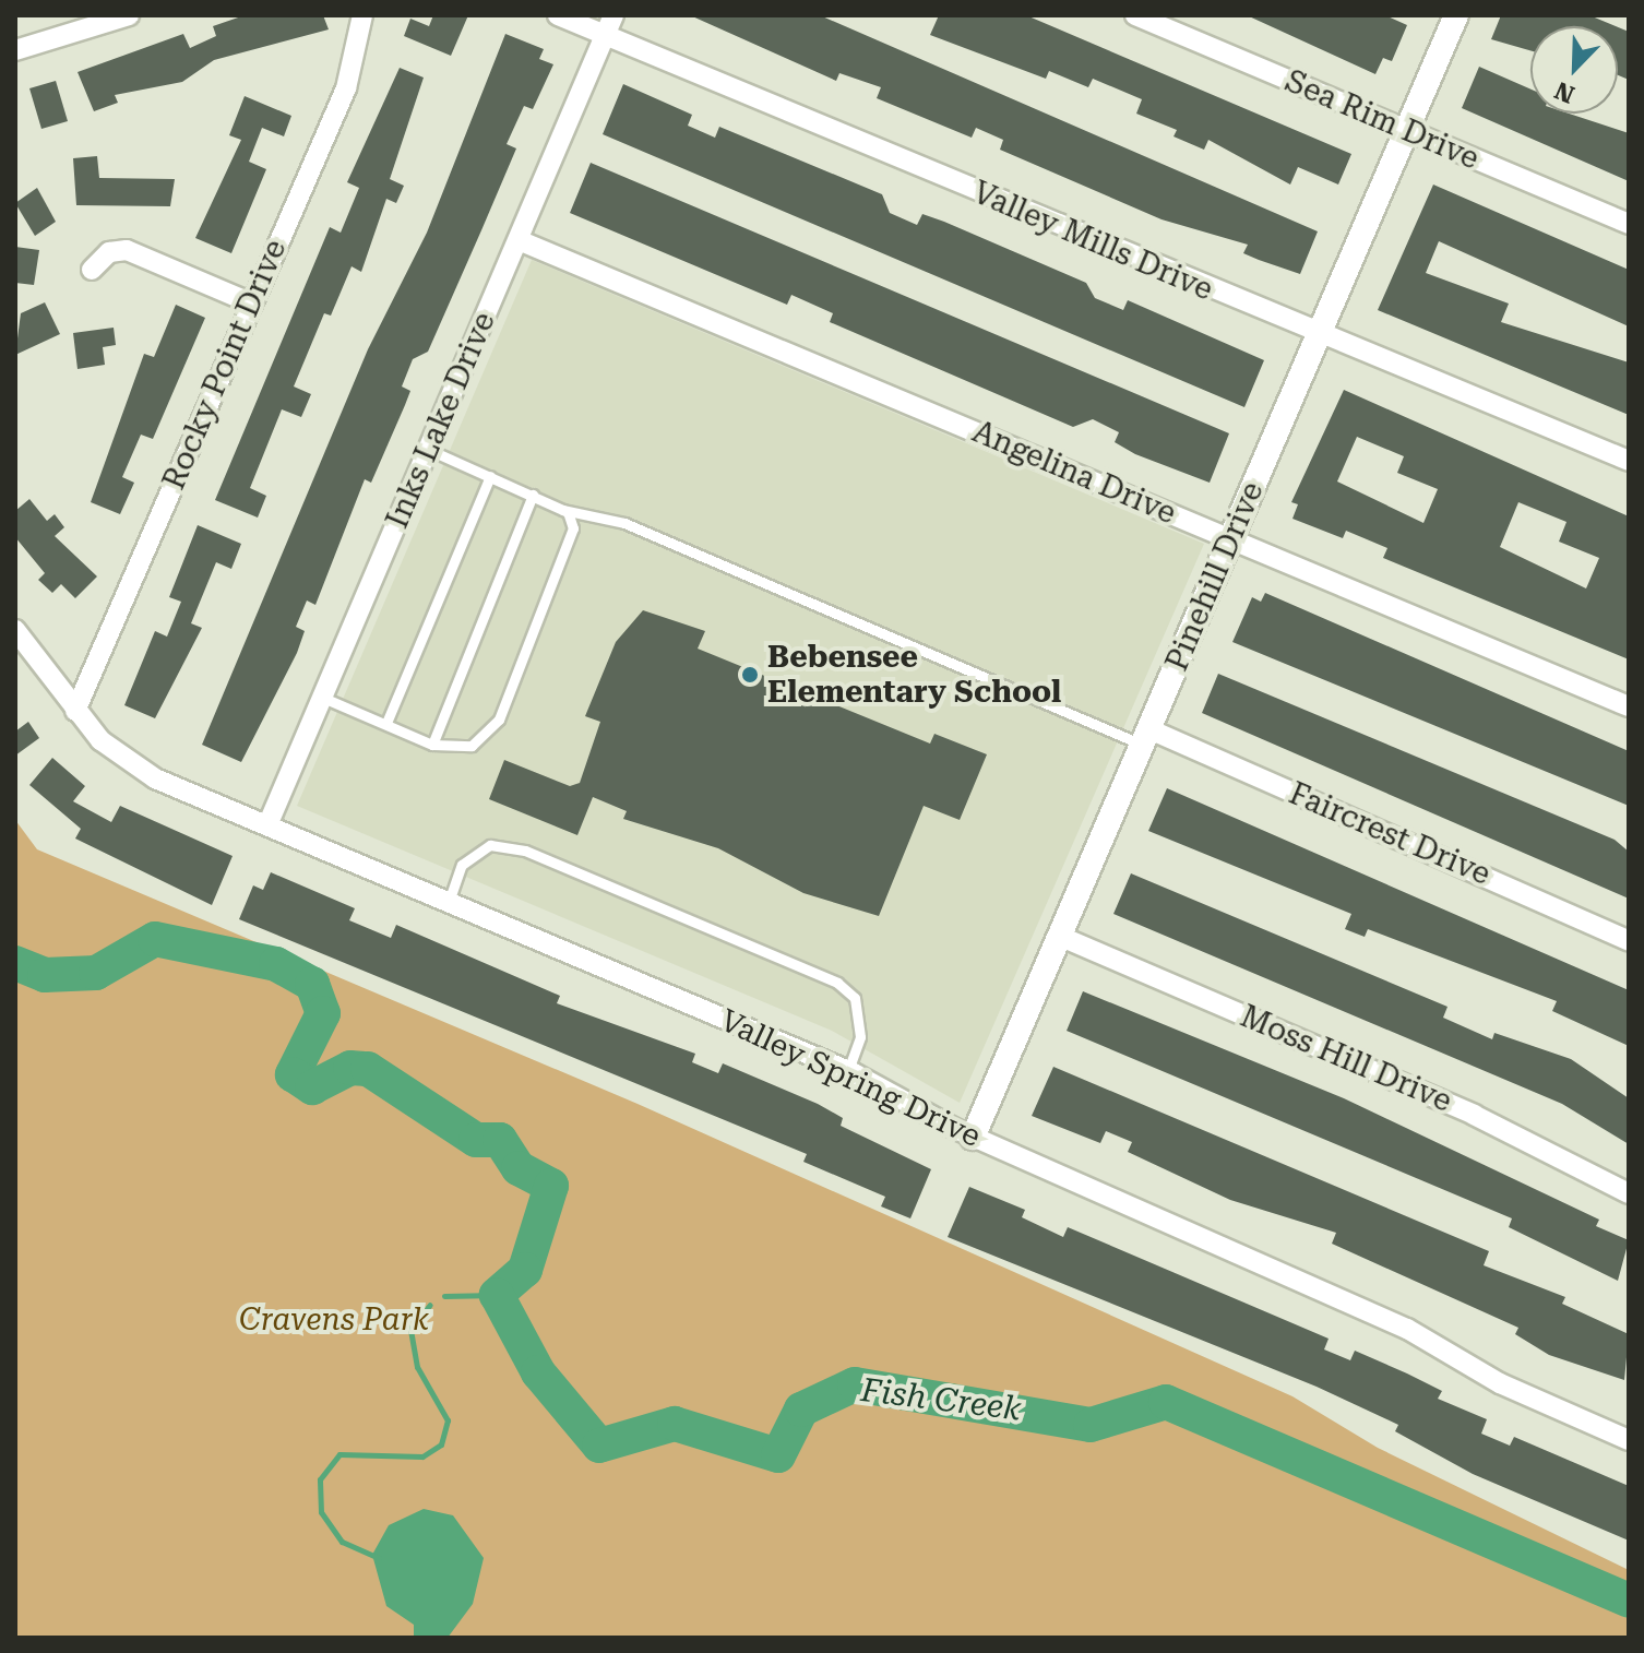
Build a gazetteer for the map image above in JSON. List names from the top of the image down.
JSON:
{
  "streets": {
    "street": [
      "Sea Rim Drive",
      "Valley Mills Drive",
      "Rocky Point Drive",
      "Inks Lake Drive",
      "Angelina Drive",
      "Pinehill Drive",
      "Faircrest Drive",
      "Moss Hill Drive",
      "Valley Spring Drive"
    ]
  },
  "crossings": [
    ["Sea Rim Drive", "Pinehill Drive"],
    ["Valley Mills Drive", "Inks Lake Drive"],
    ["Valley Mills Drive", "Pinehill Drive"],
    ["Rocky Point Drive", "Valley Spring Drive"],
    ["Inks Lake Drive", "Angelina Drive"],
    ["Inks Lake Drive", "Valley Spring Drive"],
    ["Angelina Drive", "Pinehill Drive"],
    ["Pinehill Drive", "Faircrest Drive"],
    ["Pinehill Drive", "Moss Hill Drive"],
    ["Pinehill Drive", "Valley Spring Drive"]
  ],
  "water": ["Fish Creek"],
  "parks": ["Cravens Park"],
  "places": ["Bebensee Elementary School"],
  "north": "bottom left"
}
